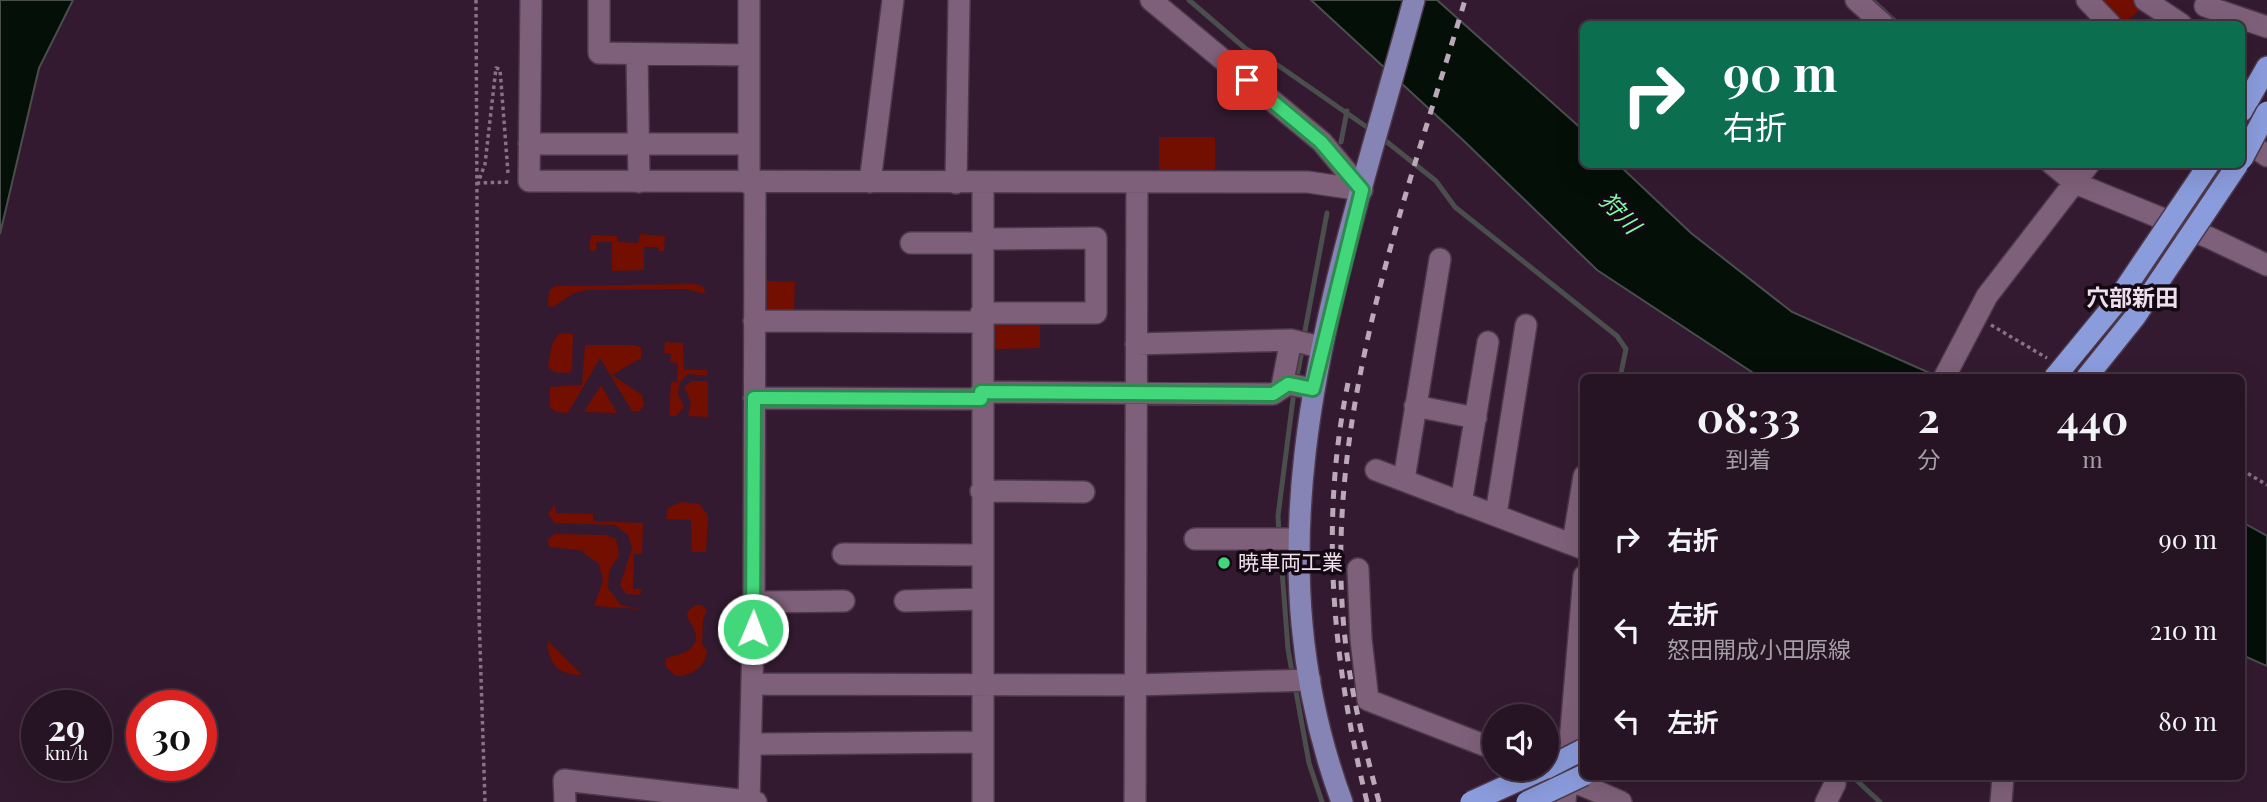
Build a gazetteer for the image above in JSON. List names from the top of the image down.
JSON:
{
  "districts": ["穴部新田"],
  "water": ["狩川"],
  "places": ["暁車両工業"],
  "page": {
    "turn": ["90 m", "右折"],
    "eta": [
      "08:33",
      "到着",
      "2",
      "分",
      "440",
      "m"
    ],
    "list": [
      {
        "name": "右折",
        "value": "90 m"
      },
      {
        "name": "左折",
        "note": "怒田開成小田原線",
        "value": "210 m"
      },
      {
        "name": "左折",
        "value": "80 m"
      }
    ],
    "speed": "29 km/h",
    "limit": "30"
  }
}
